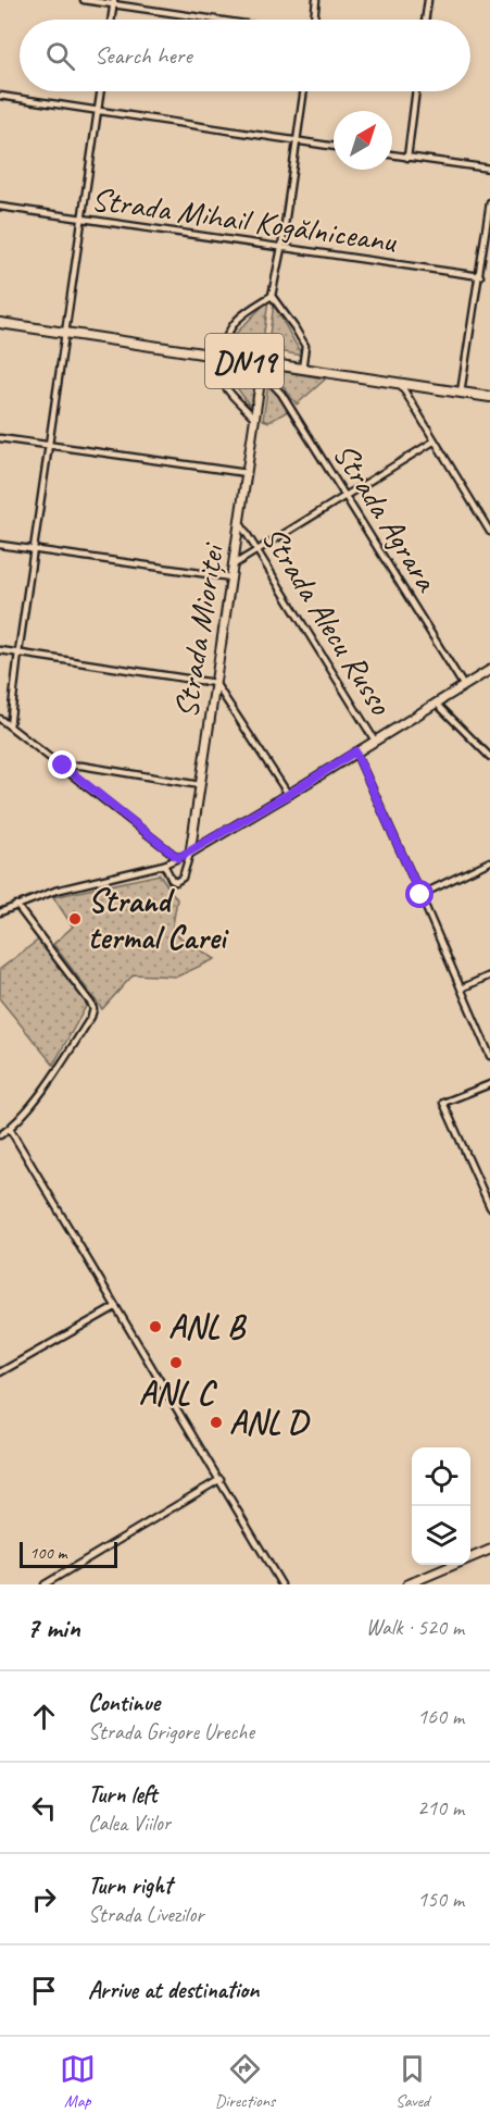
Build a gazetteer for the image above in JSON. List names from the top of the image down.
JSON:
{
  "streets": {
    "main road": ["DN19"],
    "street": [
      "Strada Mihail Kogălniceanu",
      "Strada Agrara",
      "Strada Alecu Russo",
      "Strada Mioriței"
    ]
  },
  "crossings": [
    ["DN19", "Strada Mioriței"],
    ["Strada Agrara", "Strada Mioriței"],
    ["Strada Alecu Russo", "Strada Mioriței"]
  ],
  "places": [
    "Strand termal Carei",
    "ANL B",
    "ANL C",
    "ANL D"
  ],
  "scale_bar": "100 m",
  "north": "top right",
  "page": {
    "search": "Search here",
    "scale": "100 m",
    "heading": ["7 min", "Walk · 520 m"],
    "list": [
      ["Continue", "Strada Grigore Ureche", "160 m"],
      ["Turn left", "Calea Viilor", "210 m"],
      ["Turn right", "Strada Livezilor", "150 m"],
      "Arrive at destination"
    ],
    "nav": ["Map", "Directions", "Saved"]
  }
}
